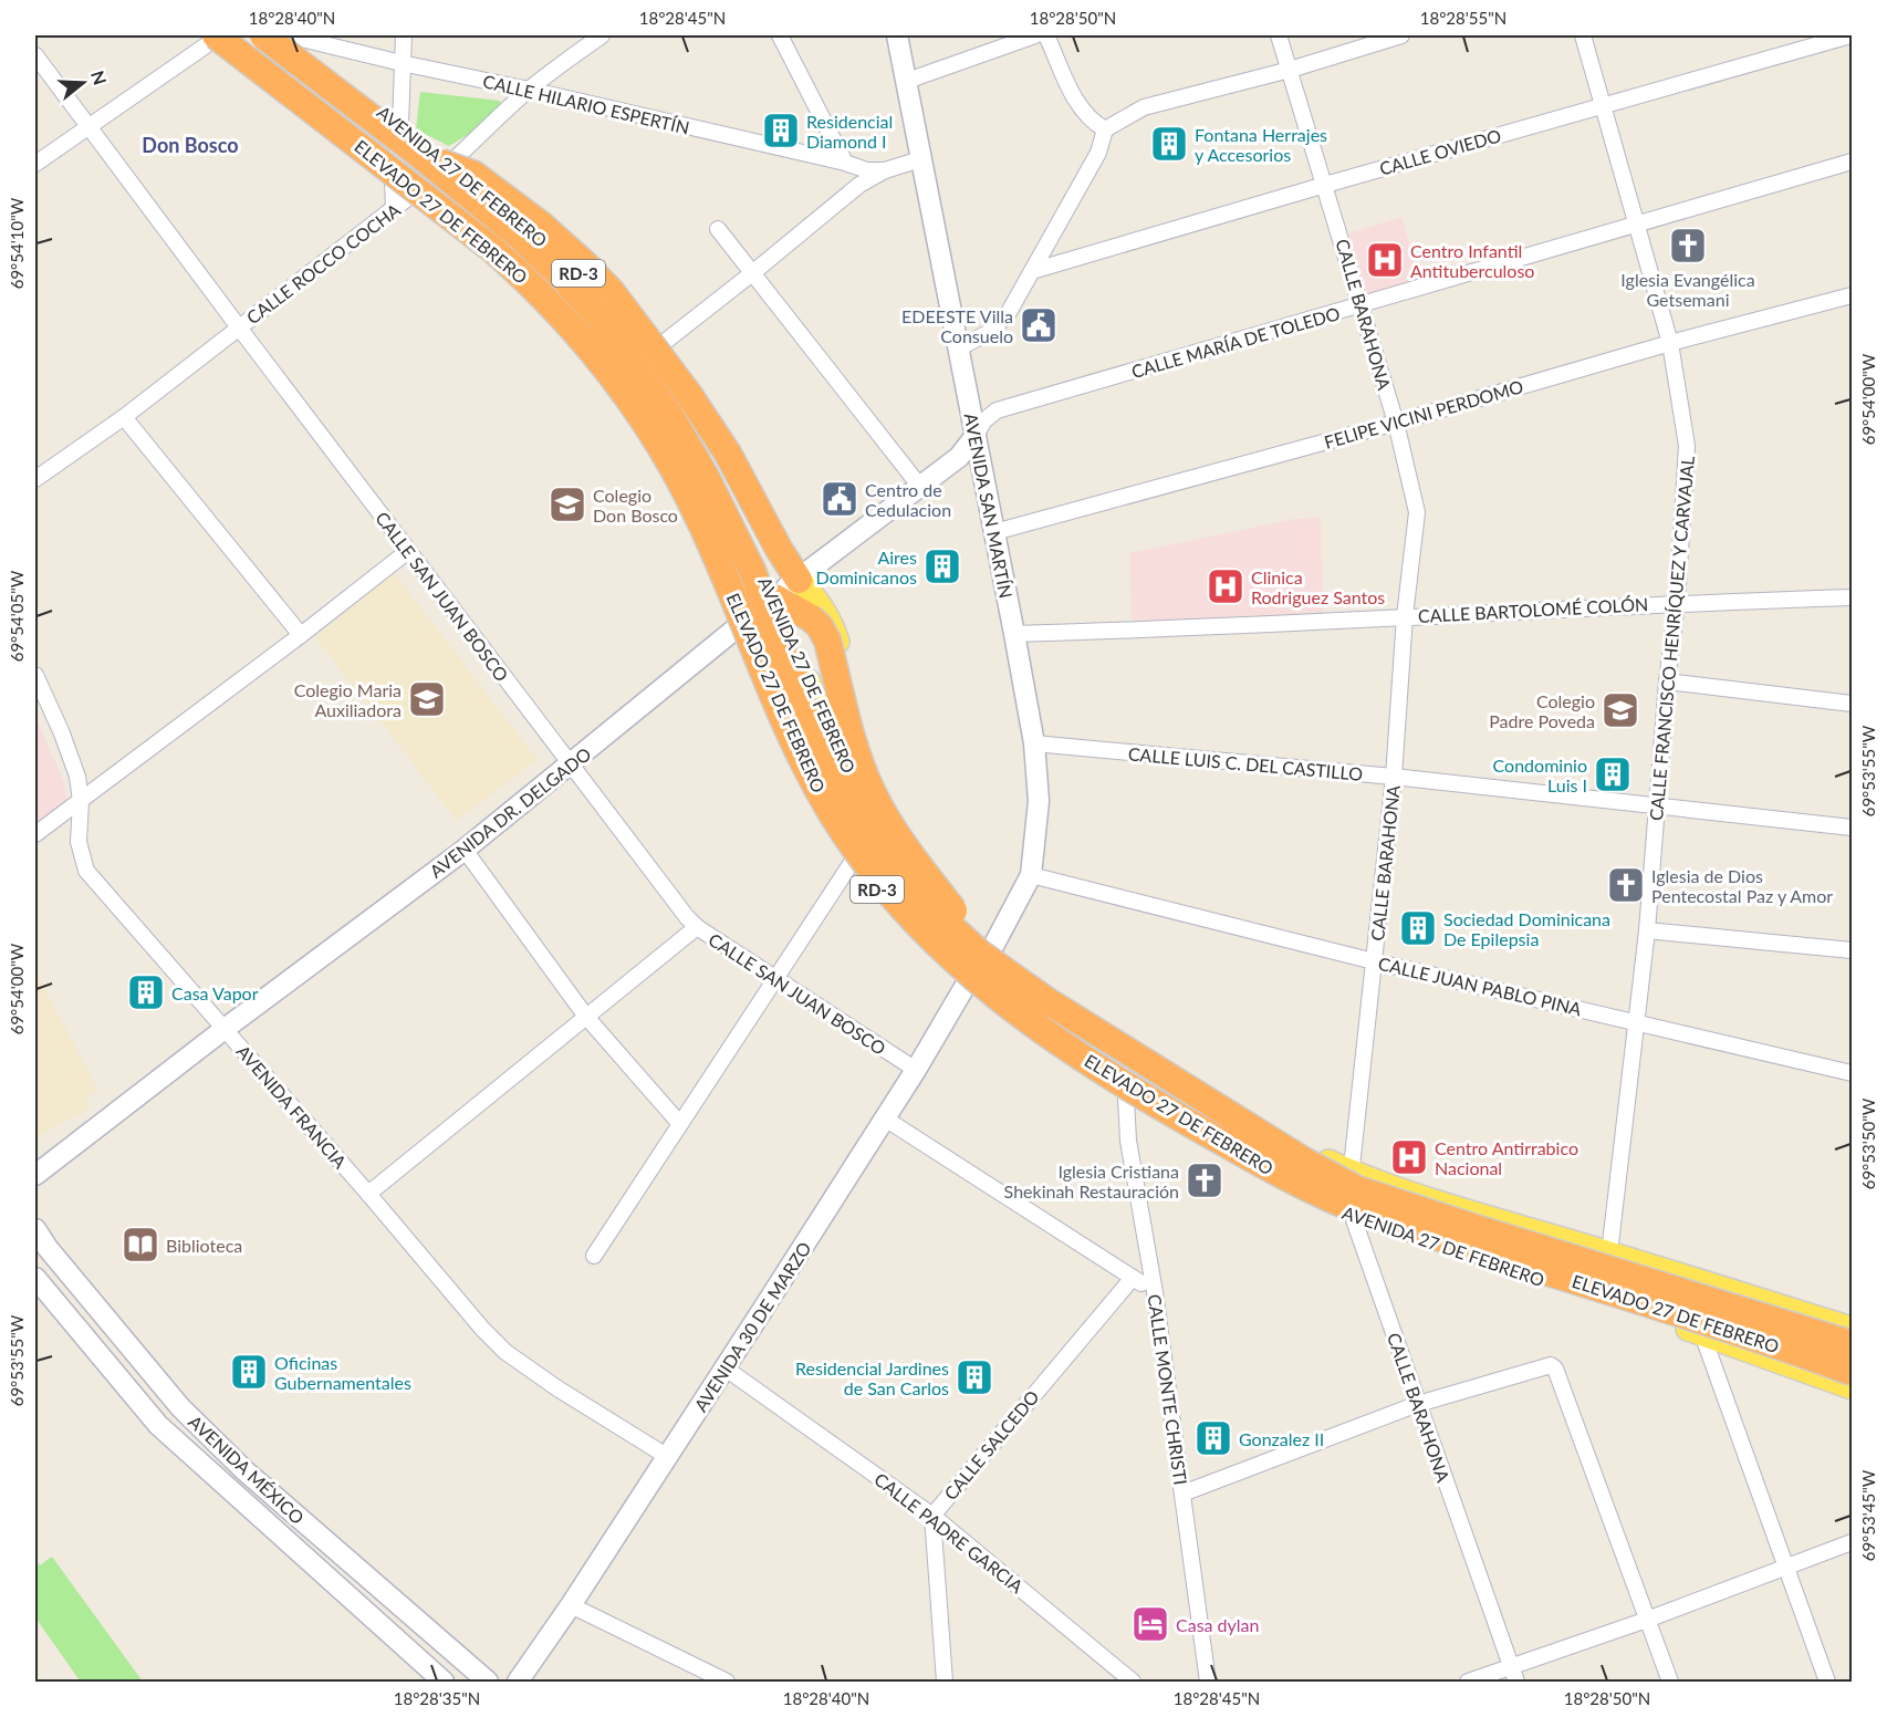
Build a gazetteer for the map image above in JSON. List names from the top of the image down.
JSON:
{
  "streets": {
    "highway": ["ELEVADO 27 DE FEBRERO", "RD-3"],
    "main road": [
      "AVENIDA 27 DE FEBRERO",
      "AVENIDA SAN MARTÍN",
      "AVENIDA DR. DELGADO",
      "AVENIDA 30 DE MARZO",
      "AVENIDA MÉXICO"
    ],
    "street": [
      "CALLE HILARIO ESPERTÍN",
      "CALLE OVIEDO",
      "CALLE ROCCO COCHA",
      "CALLE BARAHONA",
      "CALLE MARÍA DE TOLEDO",
      "FELIPE VICINI PERDOMO",
      "CALLE SAN JUAN BOSCO",
      "CALLE BARTOLOMÉ COLÓN",
      "CALLE FRANCISCO HENRÍQUEZ Y CARVAJAL",
      "CALLE LUIS C. DEL CASTILLO",
      "CALLE JUAN PABLO PINA",
      "AVENIDA FRANCIA",
      "CALLE MONTE CHRISTI",
      "CALLE SALCEDO",
      "CALLE PADRE GARCIA"
    ]
  },
  "crossings": [
    ["CALLE HILARIO ESPERTÍN", "AVENIDA 27 DE FEBRERO"],
    ["CALLE HILARIO ESPERTÍN", "CALLE ROCCO COCHA"],
    ["CALLE OVIEDO", "CALLE BARAHONA"],
    ["CALLE OVIEDO", "CALLE FRANCISCO HENRÍQUEZ Y CARVAJAL"],
    ["AVENIDA 27 DE FEBRERO", "ELEVADO 27 DE FEBRERO"],
    ["AVENIDA 27 DE FEBRERO", "CALLE ROCCO COCHA"],
    ["AVENIDA 27 DE FEBRERO", "CALLE BARAHONA"],
    ["AVENIDA 27 DE FEBRERO", "AVENIDA SAN MARTÍN"],
    ["AVENIDA 27 DE FEBRERO", "CALLE FRANCISCO HENRÍQUEZ Y CARVAJAL"],
    ["AVENIDA 27 DE FEBRERO", "AVENIDA DR. DELGADO"],
    ["AVENIDA 27 DE FEBRERO", "AVENIDA 30 DE MARZO"],
    ["AVENIDA 27 DE FEBRERO", "CALLE MONTE CHRISTI"],
    ["ELEVADO 27 DE FEBRERO", "AVENIDA SAN MARTÍN"],
    ["ELEVADO 27 DE FEBRERO", "AVENIDA 30 DE MARZO"],
    ["CALLE ROCCO COCHA", "CALLE SAN JUAN BOSCO"],
    ["CALLE BARAHONA", "CALLE MARÍA DE TOLEDO"],
    ["CALLE BARAHONA", "FELIPE VICINI PERDOMO"],
    ["CALLE BARAHONA", "CALLE BARTOLOMÉ COLÓN"],
    ["CALLE BARAHONA", "CALLE LUIS C. DEL CASTILLO"],
    ["CALLE BARAHONA", "CALLE JUAN PABLO PINA"],
    ["CALLE MARÍA DE TOLEDO", "AVENIDA SAN MARTÍN"],
    ["CALLE MARÍA DE TOLEDO", "CALLE FRANCISCO HENRÍQUEZ Y CARVAJAL"],
    ["CALLE MARÍA DE TOLEDO", "AVENIDA DR. DELGADO"],
    ["FELIPE VICINI PERDOMO", "AVENIDA SAN MARTÍN"],
    ["FELIPE VICINI PERDOMO", "CALLE FRANCISCO HENRÍQUEZ Y CARVAJAL"],
    ["AVENIDA SAN MARTÍN", "CALLE BARTOLOMÉ COLÓN"],
    ["AVENIDA SAN MARTÍN", "CALLE LUIS C. DEL CASTILLO"],
    ["AVENIDA SAN MARTÍN", "AVENIDA DR. DELGADO"],
    ["AVENIDA SAN MARTÍN", "CALLE JUAN PABLO PINA"],
    ["AVENIDA SAN MARTÍN", "AVENIDA 30 DE MARZO"],
    ["CALLE SAN JUAN BOSCO", "AVENIDA DR. DELGADO"],
    ["CALLE SAN JUAN BOSCO", "AVENIDA 30 DE MARZO"],
    ["CALLE BARTOLOMÉ COLÓN", "CALLE FRANCISCO HENRÍQUEZ Y CARVAJAL"],
    ["CALLE FRANCISCO HENRÍQUEZ Y CARVAJAL", "CALLE LUIS C. DEL CASTILLO"],
    ["CALLE FRANCISCO HENRÍQUEZ Y CARVAJAL", "CALLE JUAN PABLO PINA"],
    ["AVENIDA DR. DELGADO", "AVENIDA FRANCIA"],
    ["AVENIDA FRANCIA", "AVENIDA 30 DE MARZO"],
    ["AVENIDA 30 DE MARZO", "CALLE PADRE GARCIA"],
    ["CALLE SALCEDO", "CALLE PADRE GARCIA"]
  ],
  "districts": ["Don Bosco"],
  "places": {
    "building": [
      "Residencial Diamond I",
      "Fontana Herrajes y Accesorios",
      "Aires Dominicanos",
      "Condominio Luis I",
      "Sociedad Dominicana De Epilepsia",
      "Casa Vapor",
      "Oficinas Gubernamentales",
      "Residencial Jardines de San Carlos",
      "Gonzalez II"
    ],
    "church": ["Iglesia Evangélica Getsemani", "Iglesia de Dios Pentecostal Paz y Amor", "Iglesia Cristiana Shekinah Restauración"],
    "hospital": ["Centro Infantil Antituberculoso", "Clinica Rodriguez Santos", "Centro Antirrabico Nacional"],
    "public building": ["EDEESTE Villa Consuelo", "Centro de Cedulacion"],
    "school or university": ["Colegio Don Bosco", "Colegio Maria Auxiliadora", "Colegio Padre Poveda"],
    "library": ["Biblioteca"],
    "hotel": ["Casa dylan"]
  },
  "north": "right",
  "coordinates": [
    "18°28'40\"N",
    "18°28'45\"N",
    "18°28'50\"N",
    "18°28'55\"N",
    "69°54'10\"W",
    "69°54'00\"W",
    "69°54'05\"W",
    "69°53'55\"W",
    "69°53'50\"W",
    "69°53'45\"W",
    "18°28'35\"N"
  ]
}
